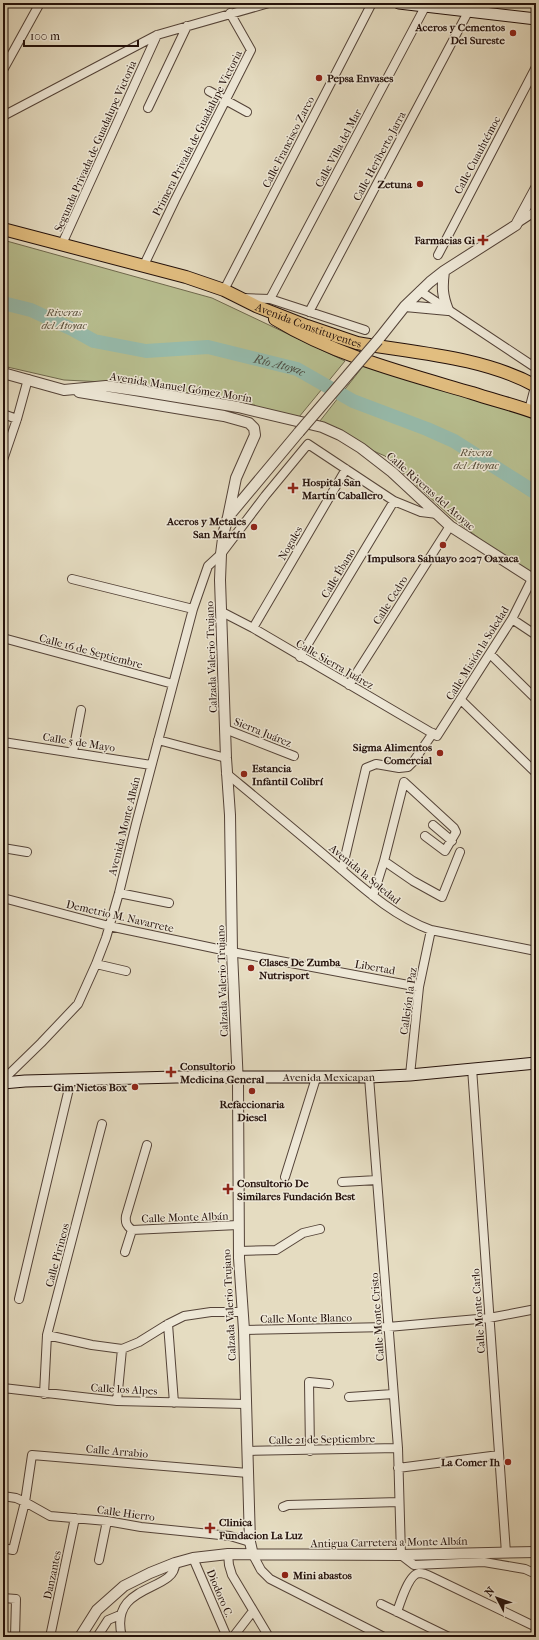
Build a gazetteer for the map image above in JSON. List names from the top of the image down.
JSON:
{
  "streets": {
    "main road": ["Avenida Constituyentes", "Avenida Mexicapan"],
    "street": [
      "Primera Privada de Guadalupe Victoria",
      "Calle Francisco Zarco",
      "Segunda Privada de Guadalupe Victoria",
      "Calle Villa del Mar",
      "Calle Cuauhtémoc",
      "Calle Heriberto Jarra",
      "Avenida Manuel Gómez Morín",
      "Calle Riveras del Atoyac",
      "Nogales",
      "Calle Ébano",
      "Calle Cedro",
      "Calle 16 de Septiembre",
      "Calle Misión la Soledad",
      "Calzada Valerio Trujano",
      "Calle Sierra Juárez",
      "Sierra Juárez",
      "Calle 5 de Mayo",
      "Avenida Monte Albán",
      "Avenida la Soledad",
      "Demetrio M. Navarrete",
      "Libertad",
      "Callejón la Paz",
      "Calle Monte Albán",
      "Calle Pirineos",
      "Calle Monte Carlo",
      "Calle Monte Cristo",
      "Calle Monte Blanco",
      "Calle los Alpes",
      "Calle 21 de Septiembre",
      "Calle Arrabio",
      "Calle Hierro",
      "Antigua Carretera a Monte Albán",
      "Danzantes",
      "Diodoro C."
    ]
  },
  "crossings": [
    ["Avenida Manuel Gómez Morín", "Calle Riveras del Atoyac"],
    ["Calle Riveras del Atoyac", "Calle Cedro"],
    ["Calle Riveras del Atoyac", "Calle Misión la Soledad"],
    ["Nogales", "Calle Sierra Juárez"],
    ["Nogales", "Avenida Monte Albán"],
    ["Calle Ébano", "Calle Sierra Juárez"],
    ["Calle Cedro", "Calle Sierra Juárez"],
    ["Calle 16 de Septiembre", "Avenida Monte Albán"],
    ["Calle Misión la Soledad", "Calle Sierra Juárez"],
    ["Calle Misión la Soledad", "Avenida la Soledad"],
    ["Calzada Valerio Trujano", "Calle Sierra Juárez"],
    ["Calzada Valerio Trujano", "Sierra Juárez"],
    ["Calzada Valerio Trujano", "Avenida Monte Albán"],
    ["Calzada Valerio Trujano", "Avenida la Soledad"],
    ["Calzada Valerio Trujano", "Demetrio M. Navarrete"],
    ["Calzada Valerio Trujano", "Libertad"],
    ["Calzada Valerio Trujano", "Avenida Mexicapan"],
    ["Calzada Valerio Trujano", "Calle Monte Albán"],
    ["Calzada Valerio Trujano", "Calle Monte Blanco"],
    ["Calzada Valerio Trujano", "Calle los Alpes"],
    ["Calzada Valerio Trujano", "Calle 21 de Septiembre"],
    ["Calzada Valerio Trujano", "Calle Arrabio"],
    ["Calzada Valerio Trujano", "Calle Hierro"],
    ["Calzada Valerio Trujano", "Antigua Carretera a Monte Albán"],
    ["Calle 5 de Mayo", "Avenida Monte Albán"],
    ["Avenida Monte Albán", "Demetrio M. Navarrete"],
    ["Avenida la Soledad", "Callejón la Paz"],
    ["Demetrio M. Navarrete", "Libertad"],
    ["Libertad", "Callejón la Paz"],
    ["Callejón la Paz", "Avenida Mexicapan"],
    ["Avenida Mexicapan", "Calle Monte Carlo"],
    ["Avenida Mexicapan", "Calle Monte Cristo"],
    ["Calle Pirineos", "Calle los Alpes"],
    ["Calle Monte Carlo", "Calle Monte Blanco"],
    ["Calle Monte Carlo", "Antigua Carretera a Monte Albán"],
    ["Calle Monte Cristo", "Calle Monte Blanco"],
    ["Calle Monte Cristo", "Calle 21 de Septiembre"],
    ["Calle Monte Cristo", "Antigua Carretera a Monte Albán"],
    ["Calle Arrabio", "Calle Hierro"],
    ["Calle Hierro", "Danzantes"],
    ["Antigua Carretera a Monte Albán", "Diodoro C."]
  ],
  "water": ["Río Atoyac"],
  "parks": ["Riveras del Atoyac", "Rivera del Atoyac"],
  "places": {
    "other": [
      "Aceros y Cementos Del Sureste",
      "Pepsa Envases",
      "Zetuna",
      "Aceros y Metales San Martín",
      "Impulsora Sahuayo 2027 Oaxaca",
      "Sigma Alimentos Comercial",
      "Estancia Infantil Colibrí",
      "Clases De Zumba Nutrisport",
      "Gim Nietos Box",
      "Refaccionaria Diesel",
      "La Comer Ih",
      "Mini abastos"
    ],
    "health": [
      "Farmacias Gi",
      "Hospital San Martin Caballero",
      "Consultorio Medicina General",
      "Consultorio De Similares Fundación Best",
      "Clinica Fundacion La Luz"
    ]
  },
  "scale_bar": "100 m",
  "north": "top left"
}
